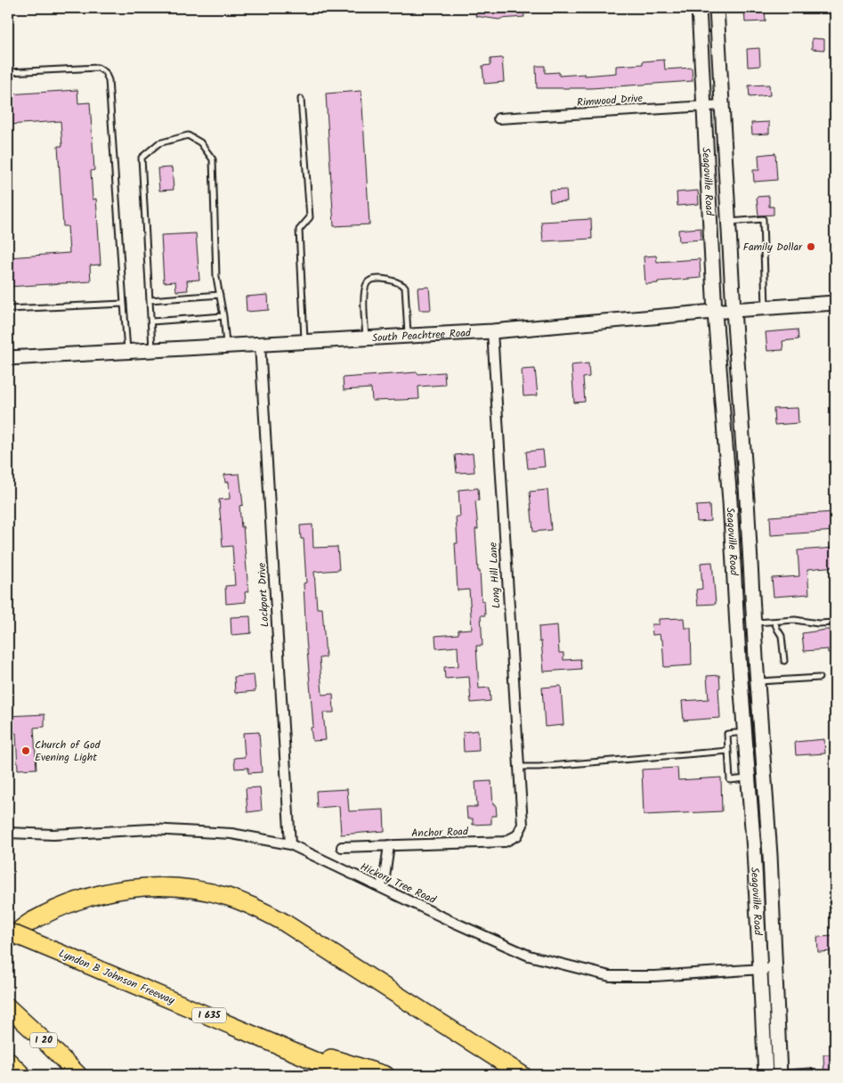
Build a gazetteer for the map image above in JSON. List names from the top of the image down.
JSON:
{
  "streets": {
    "highway": ["Lyndon B Johnson Freeway", "I 635", "I 20"],
    "main road": ["Seagoville Road", "South Peachtree Road"],
    "street": [
      "Rimwood Drive",
      "Long Hill Lane",
      "Lockport Drive",
      "Anchor Road",
      "Hickory Tree Road"
    ]
  },
  "crossings": [
    ["Rimwood Drive", "Seagoville Road"],
    ["Seagoville Road", "South Peachtree Road"],
    ["Seagoville Road", "Hickory Tree Road"],
    ["South Peachtree Road", "Long Hill Lane"],
    ["South Peachtree Road", "Lockport Drive"],
    ["Long Hill Lane", "Anchor Road"],
    ["Lockport Drive", "Hickory Tree Road"]
  ],
  "places": ["Family Dollar", "Church of God Evening Light"]
}
